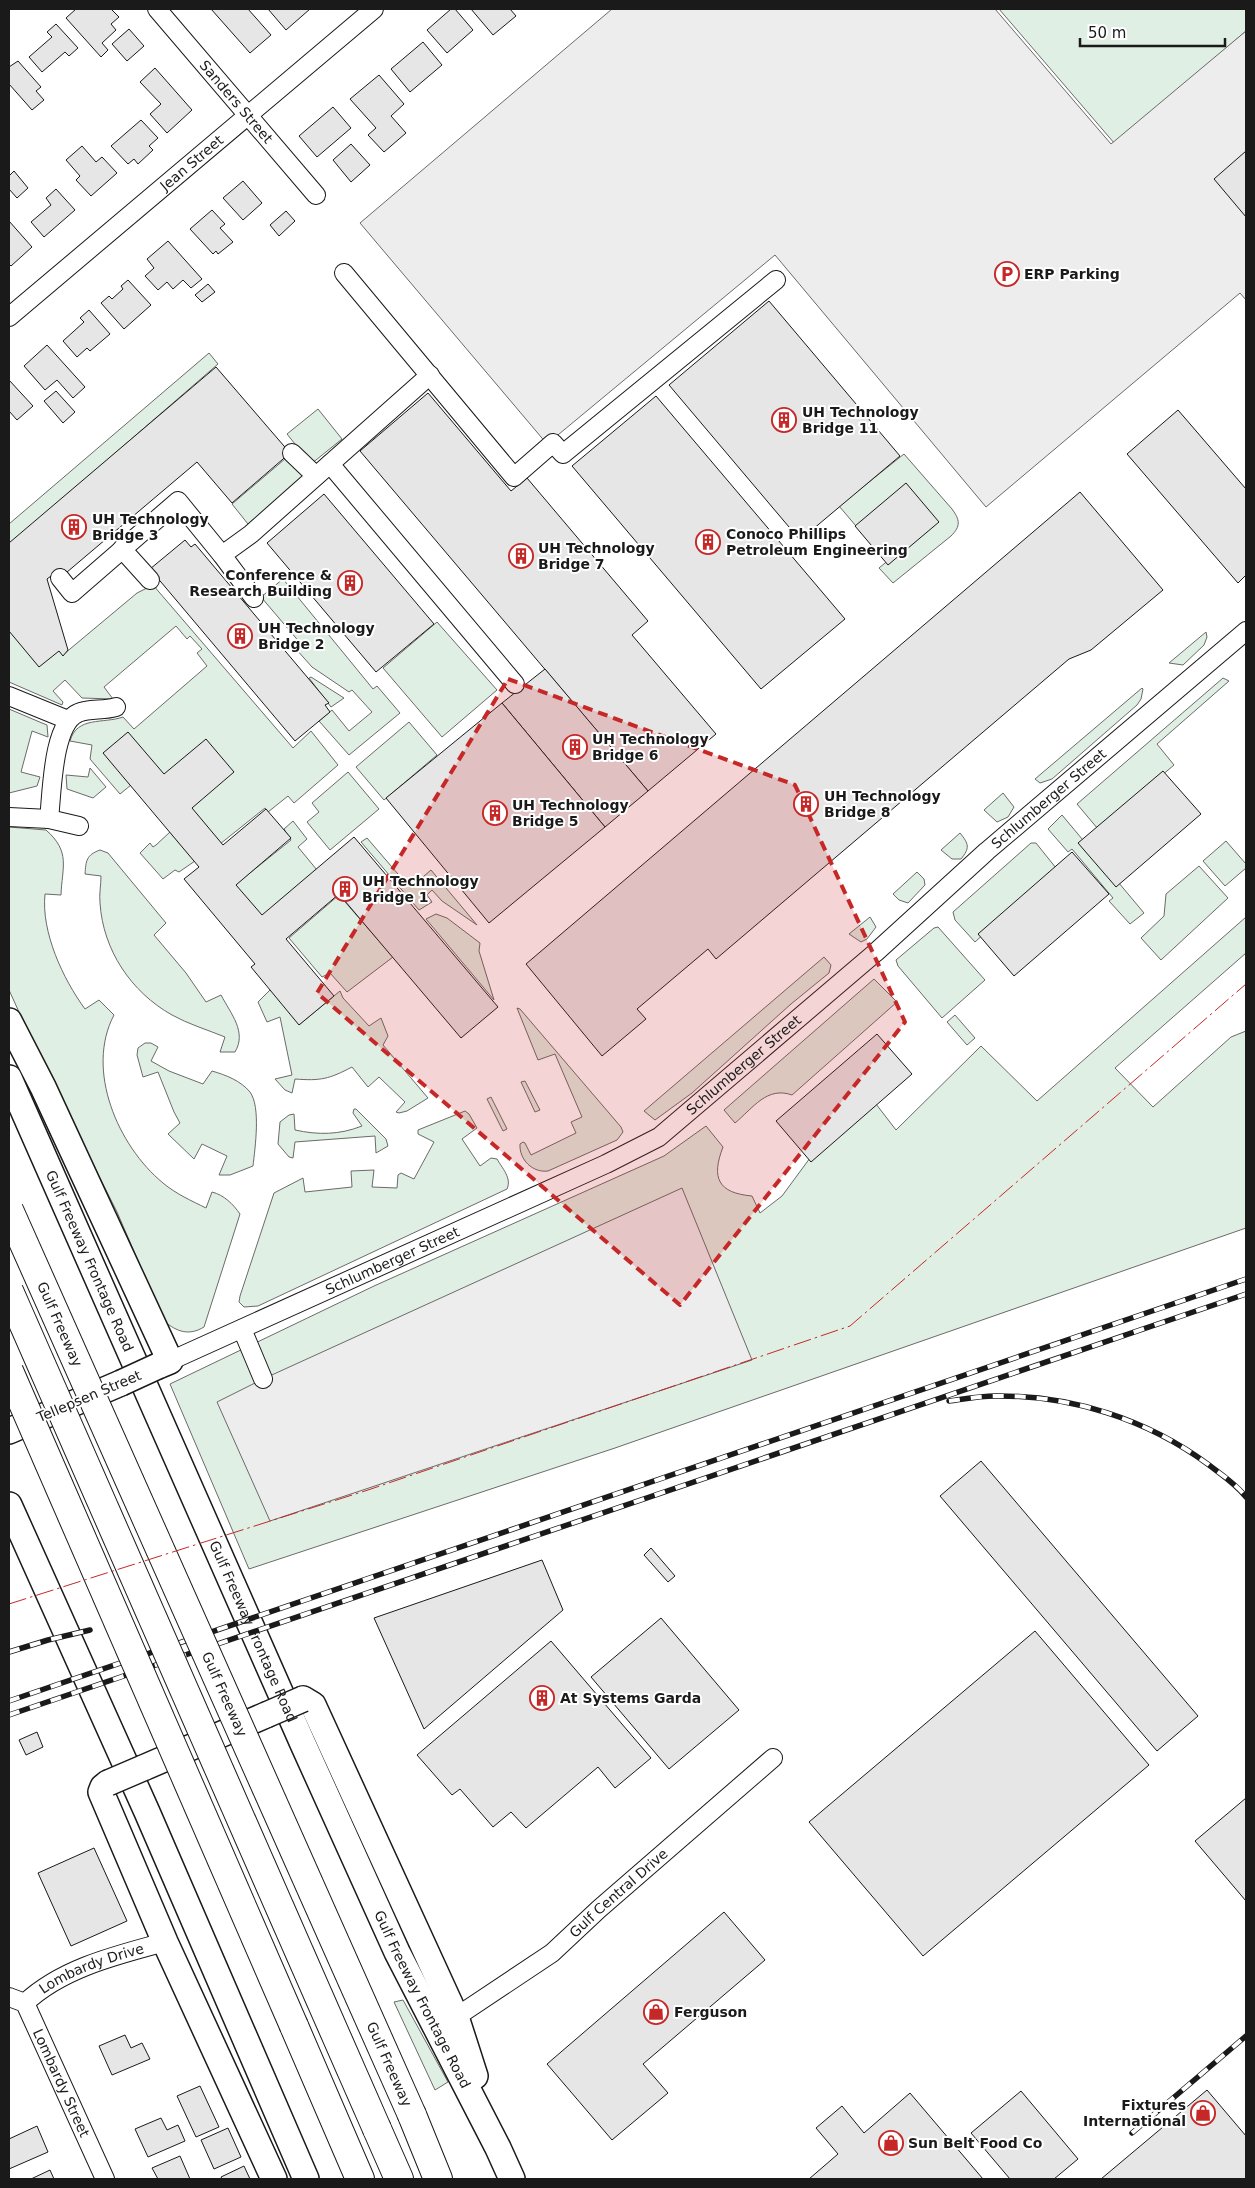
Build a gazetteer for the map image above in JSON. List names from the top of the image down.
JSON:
{
  "streets": {
    "highway": ["Gulf Freeway"],
    "main road": ["Gulf Freeway Frontage Road", "Tellepsen Street"],
    "street": [
      "Sanders Street",
      "Jean Street",
      "Schlumberger Street",
      "Gulf Central Drive",
      "Lombardy Drive",
      "Lombardy Street"
    ]
  },
  "crossings": [
    ["Sanders Street", "Jean Street"],
    ["Schlumberger Street", "Tellepsen Street"],
    ["Lombardy Drive", "Lombardy Street"]
  ],
  "places": {
    "parking": ["ERP Parking"],
    "building": [
      "UH Technology Bridge 11",
      "UH Technology Bridge 3",
      "Conoco Phillips Petroleum Engineering",
      "UH Technology Bridge 7",
      "Conference & Research Building",
      "UH Technology Bridge 2",
      "UH Technology Bridge 6",
      "UH Technology Bridge 8",
      "UH Technology Bridge 5",
      "UH Technology Bridge 1",
      "At Systems Garda"
    ],
    "shop": ["Ferguson", "Fixtures International", "Sun Belt Food Co"]
  },
  "scale_bar": "50 m"
}
